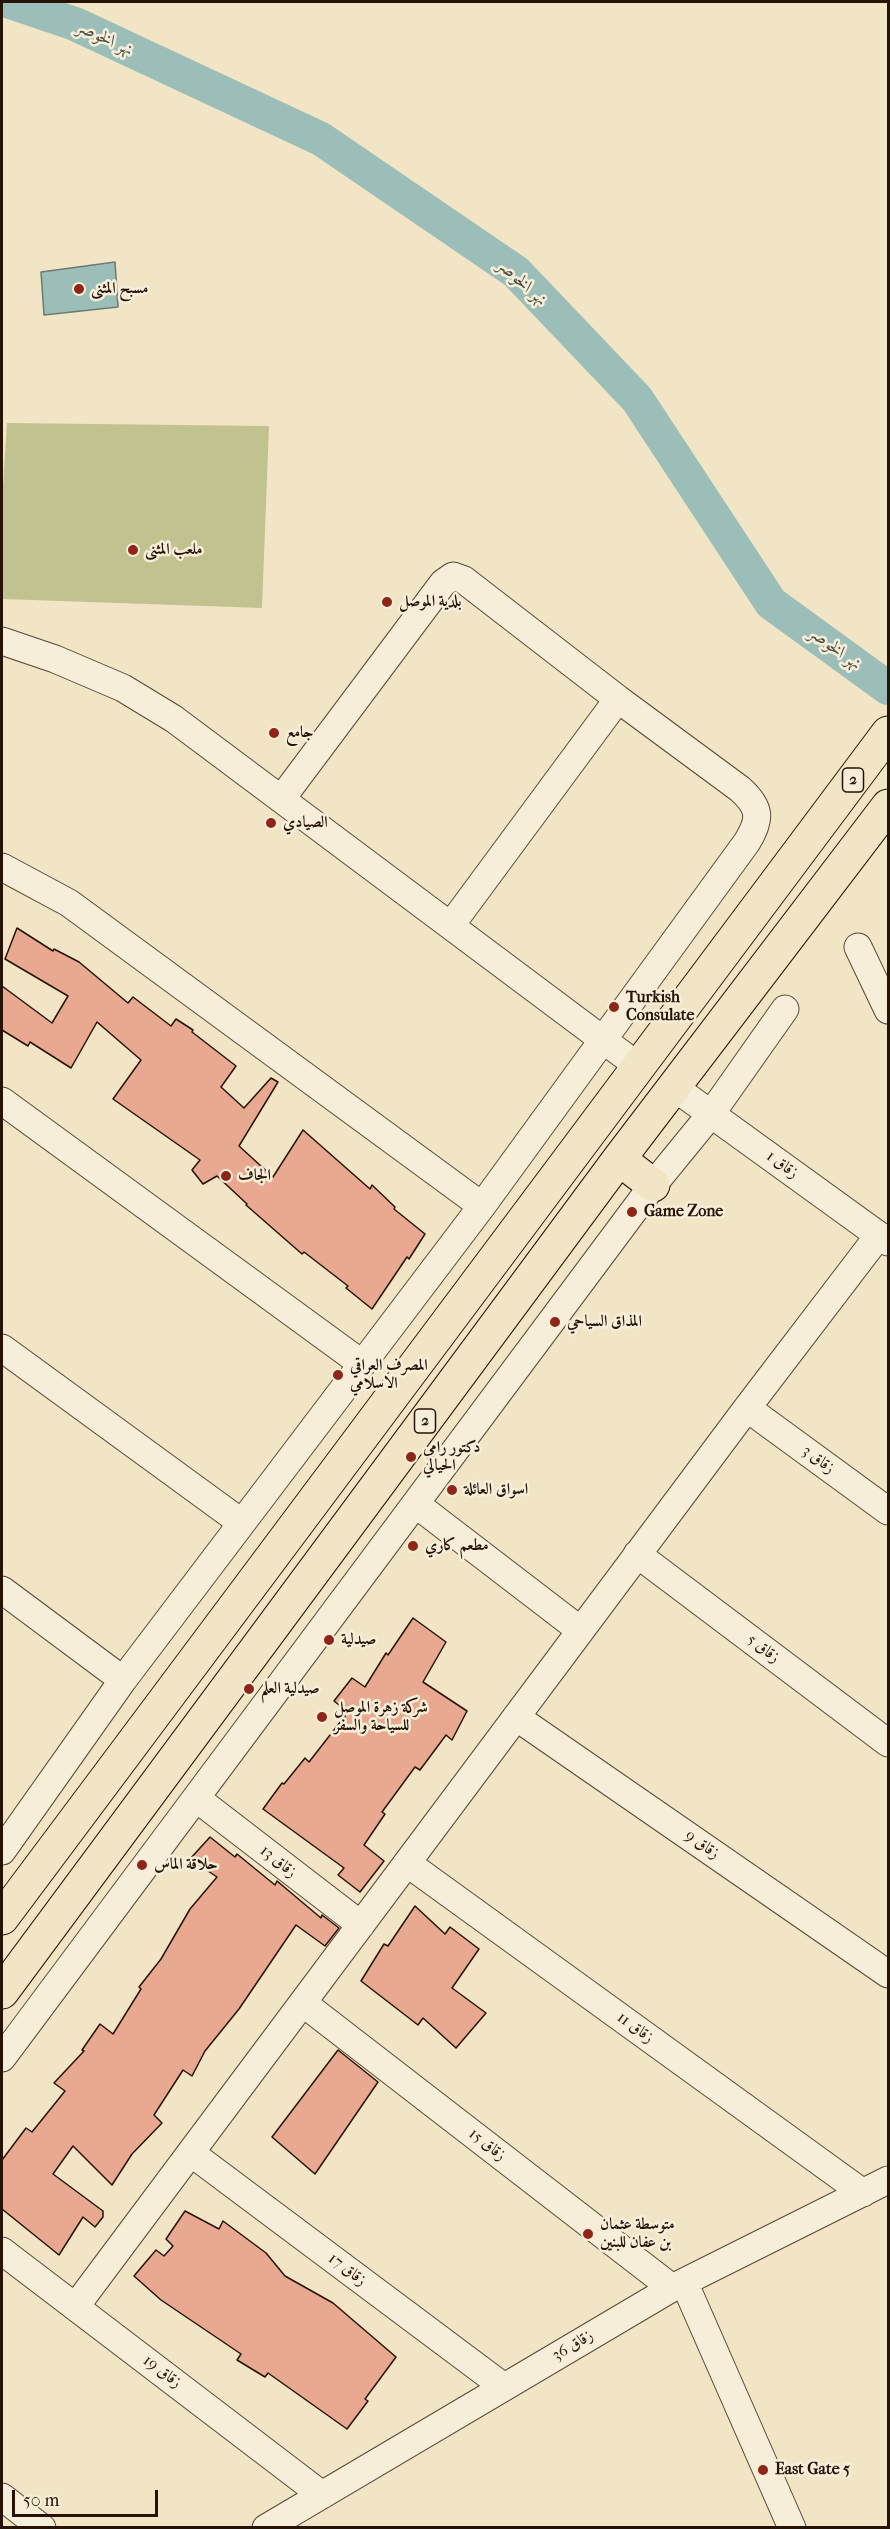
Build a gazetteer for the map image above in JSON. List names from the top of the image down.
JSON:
{
  "streets": {
    "highway": ["2"],
    "street": [
      "زقاق 1",
      "زقاق 3",
      "زقاق 5",
      "زقاق 9",
      "زقاق 13",
      "زقاق 11",
      "زقاق 15",
      "زقاق 17",
      "زقاق 36",
      "زقاق 19"
    ]
  },
  "crossings": [
    ["2", "زقاق 1"],
    ["زقاق 11", "زقاق 36"],
    ["زقاق 15", "زقاق 36"],
    ["زقاق 17", "زقاق 36"],
    ["زقاق 36", "زقاق 19"]
  ],
  "water": ["نهر الخوصر"],
  "places": [
    "مسبح المثنى",
    "ملعب المثنى",
    "بلدية الموصل",
    "جامع",
    "الصيادي",
    "Turkish Consulate",
    "الجاف",
    "Game Zone",
    "المذاق السياحي",
    "المصرف العراقي الاسلامي",
    "دكتور رامي الحيالي",
    "اسواق العائلة",
    "مطعم كاري",
    "صيدلية",
    "صيدلية العلم",
    "شركة زهرة الموصل للسياحة والسفر",
    "حلاقة الماس",
    "متوسطة عثمان بن عفان للبنين",
    "East Gate 5"
  ],
  "scale_bar": "50 m"
}
